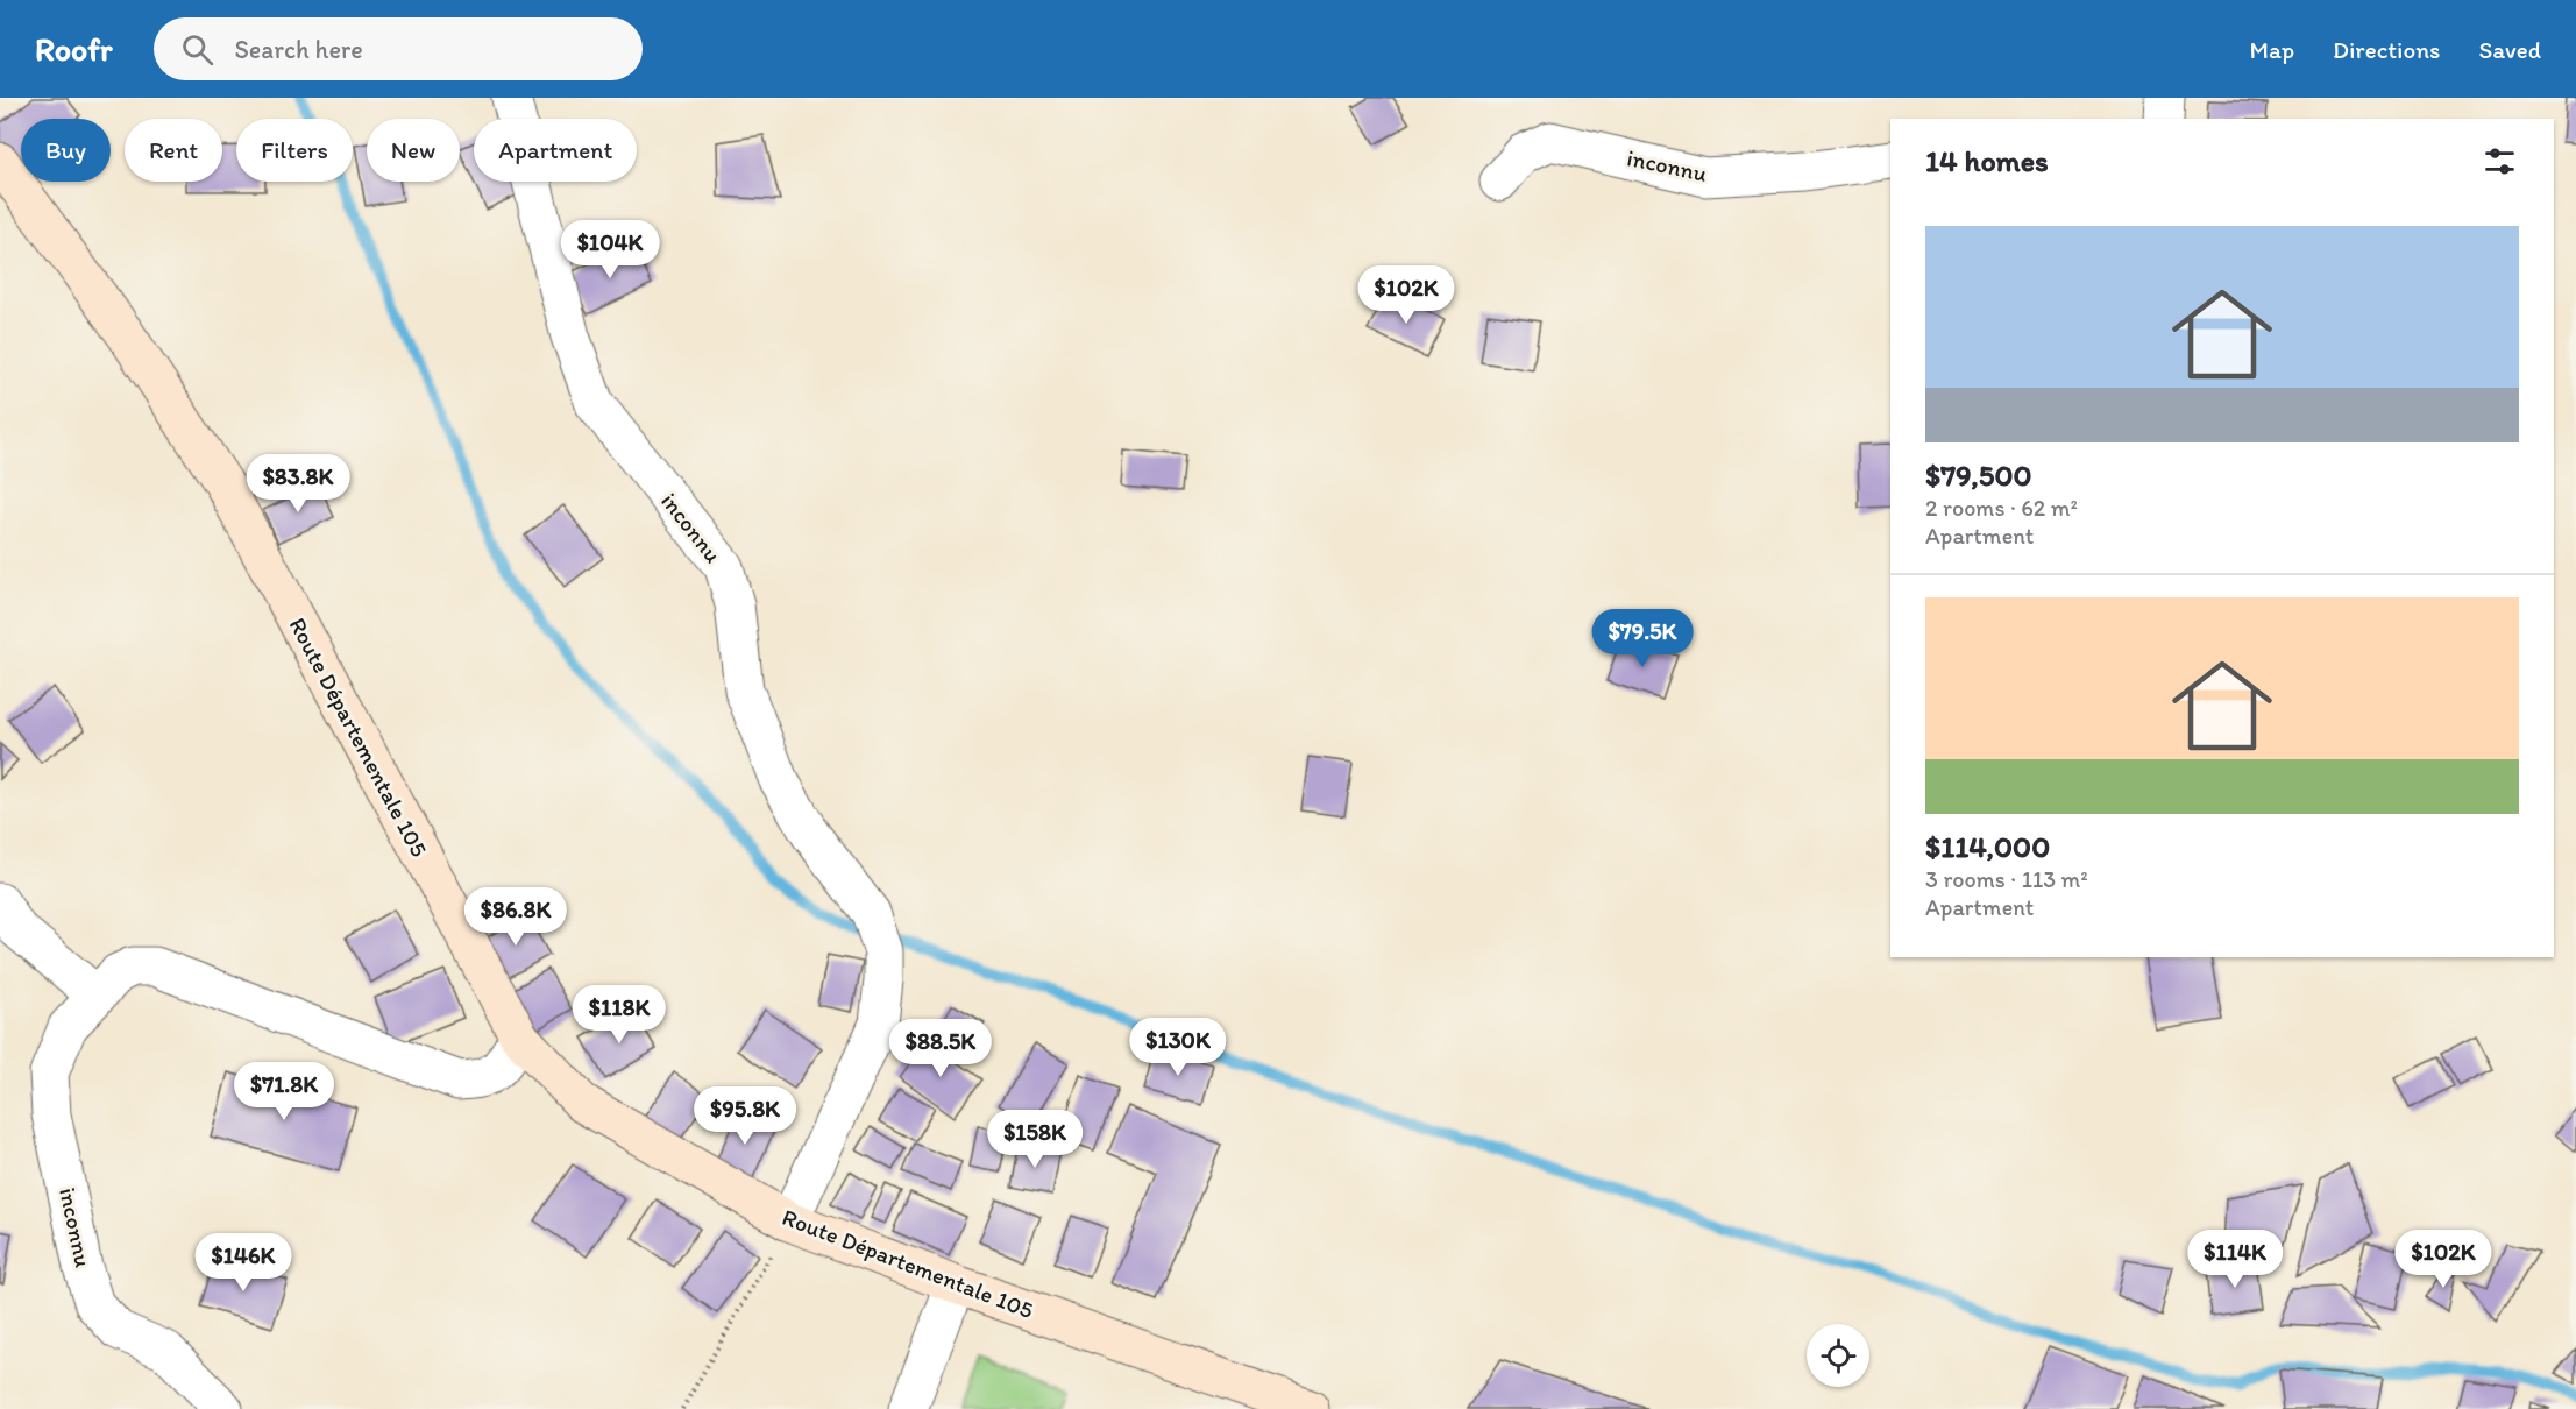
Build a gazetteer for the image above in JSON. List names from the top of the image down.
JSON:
{
  "streets": {
    "street": ["inconnu", "Route Départementale 105"]
  },
  "crossings": [
    ["inconnu", "Route Départementale 105"]
  ],
  "page": {
    "header": "Roofr",
    "search": "Search here",
    "nav": ["Map", "Directions", "Saved"],
    "chip": [
      "Buy",
      "Rent",
      "Filters",
      "New",
      "Apartment"
    ],
    "heading": "14 homes",
    "list": [
      {
        "name": "$79,500",
        "note": "2 rooms · 62 m² · Apartment"
      },
      {
        "name": "$114,000",
        "note": "3 rooms · 113 m² · Apartment"
      }
    ],
    "price": [
      "$104K",
      "$102K",
      "$83.8K",
      "$79.5K",
      "$86.8K",
      "$118K",
      "$130K",
      "$88.5K",
      "$71.8K",
      "$95.8K",
      "$158K",
      "$114K",
      "$102K",
      "$146K"
    ]
  }
}
